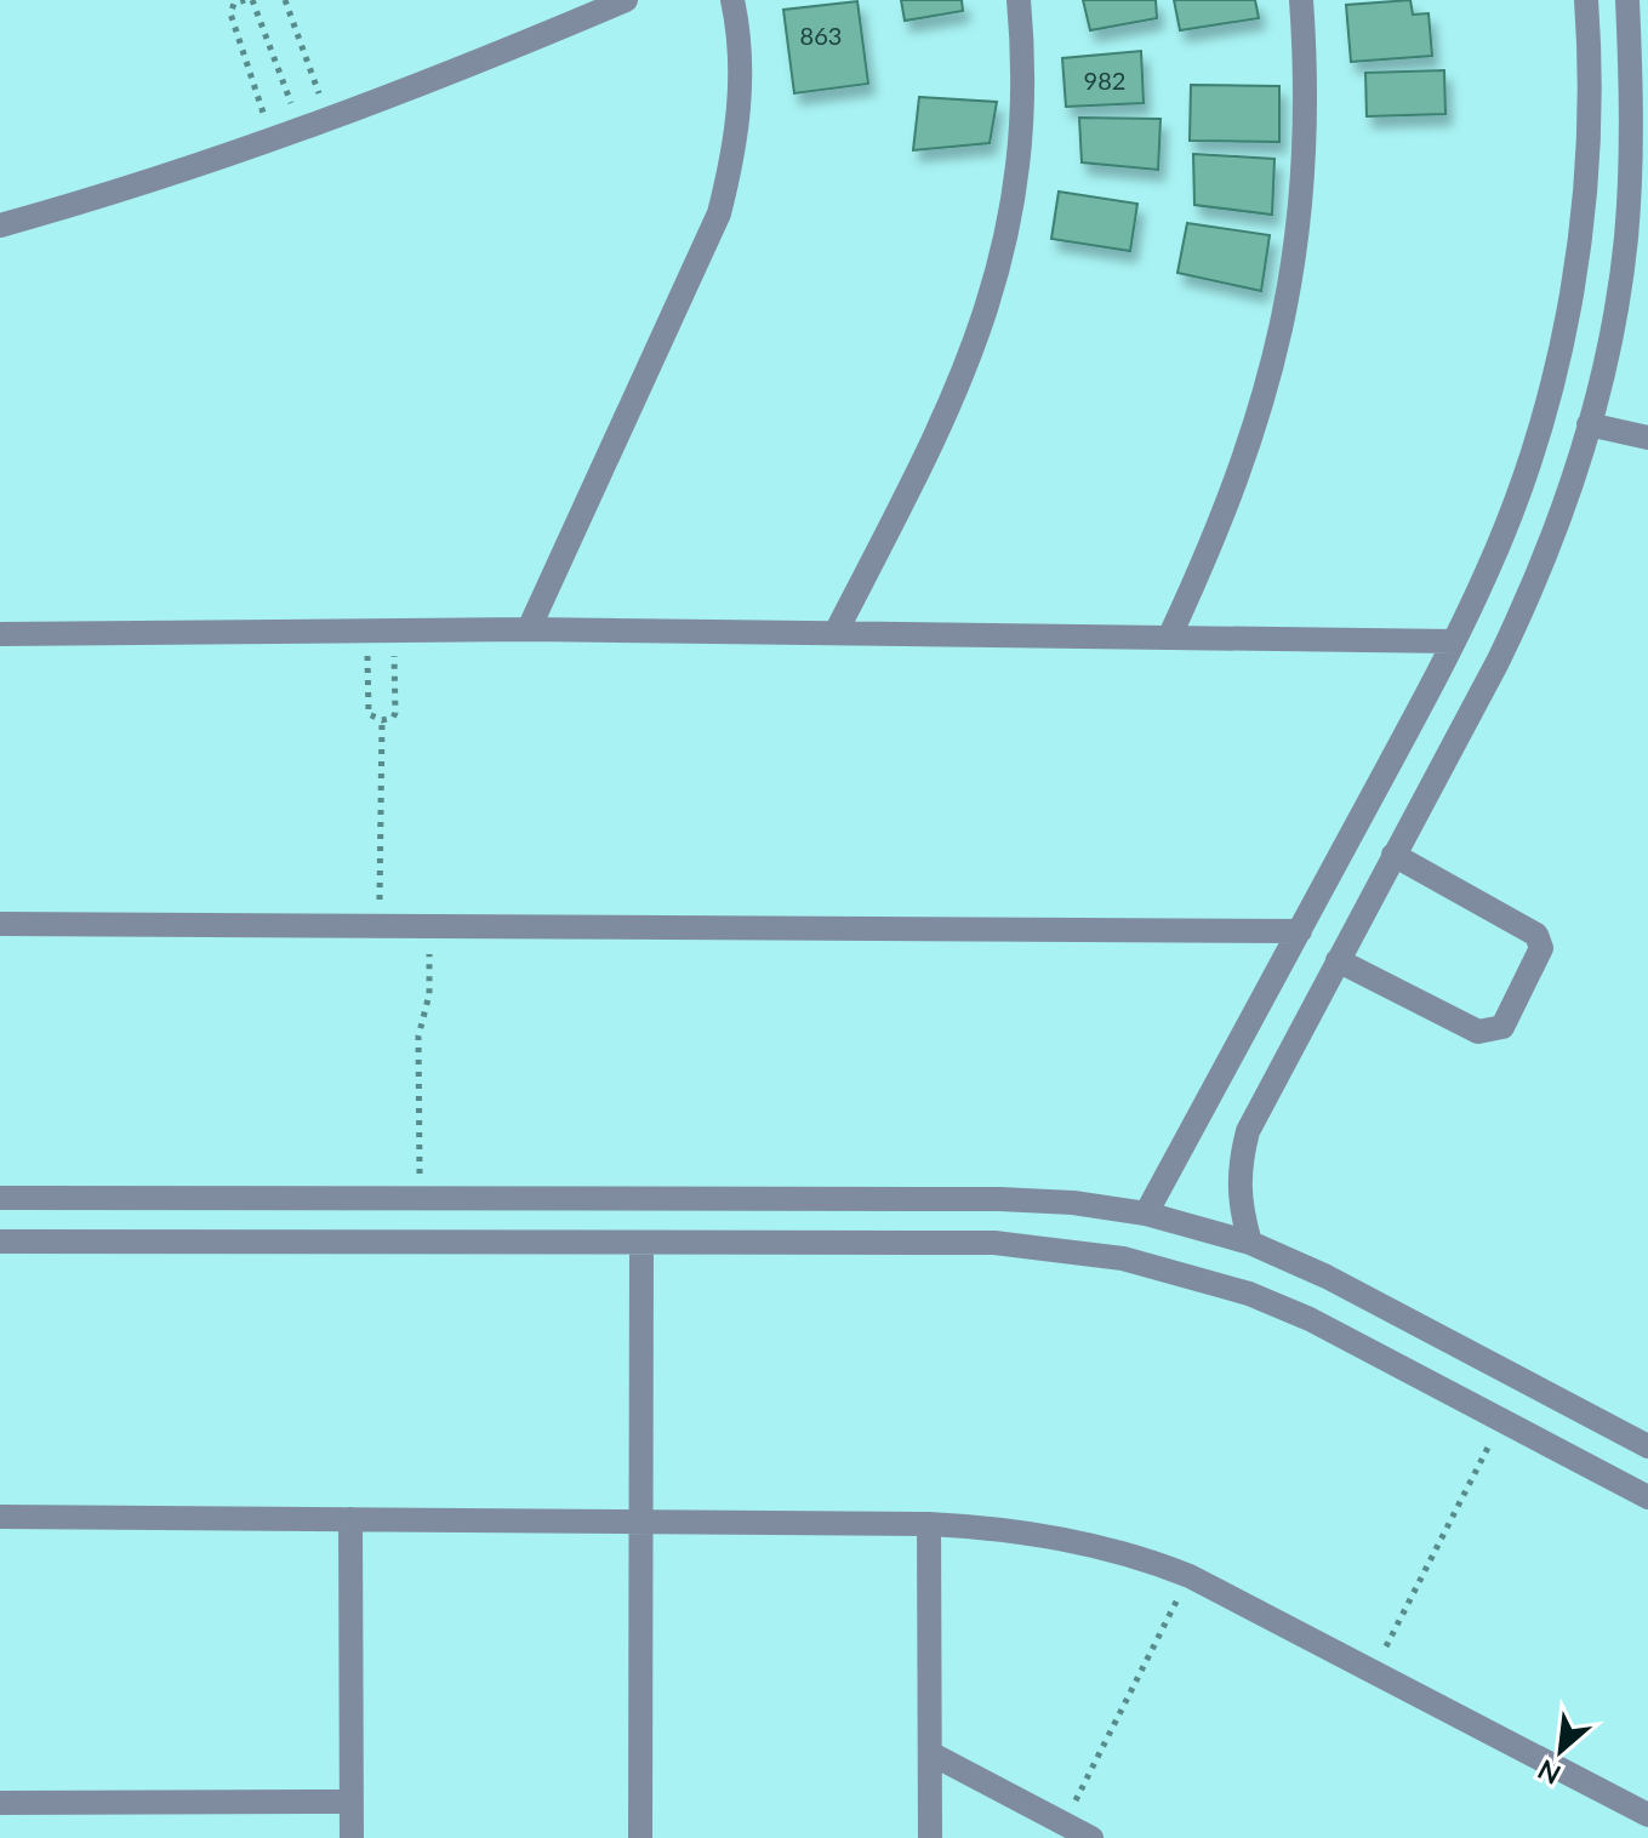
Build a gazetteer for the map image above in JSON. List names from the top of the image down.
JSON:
{
  "house_numbers": ["863", "982"],
  "north": "bottom left"
}
